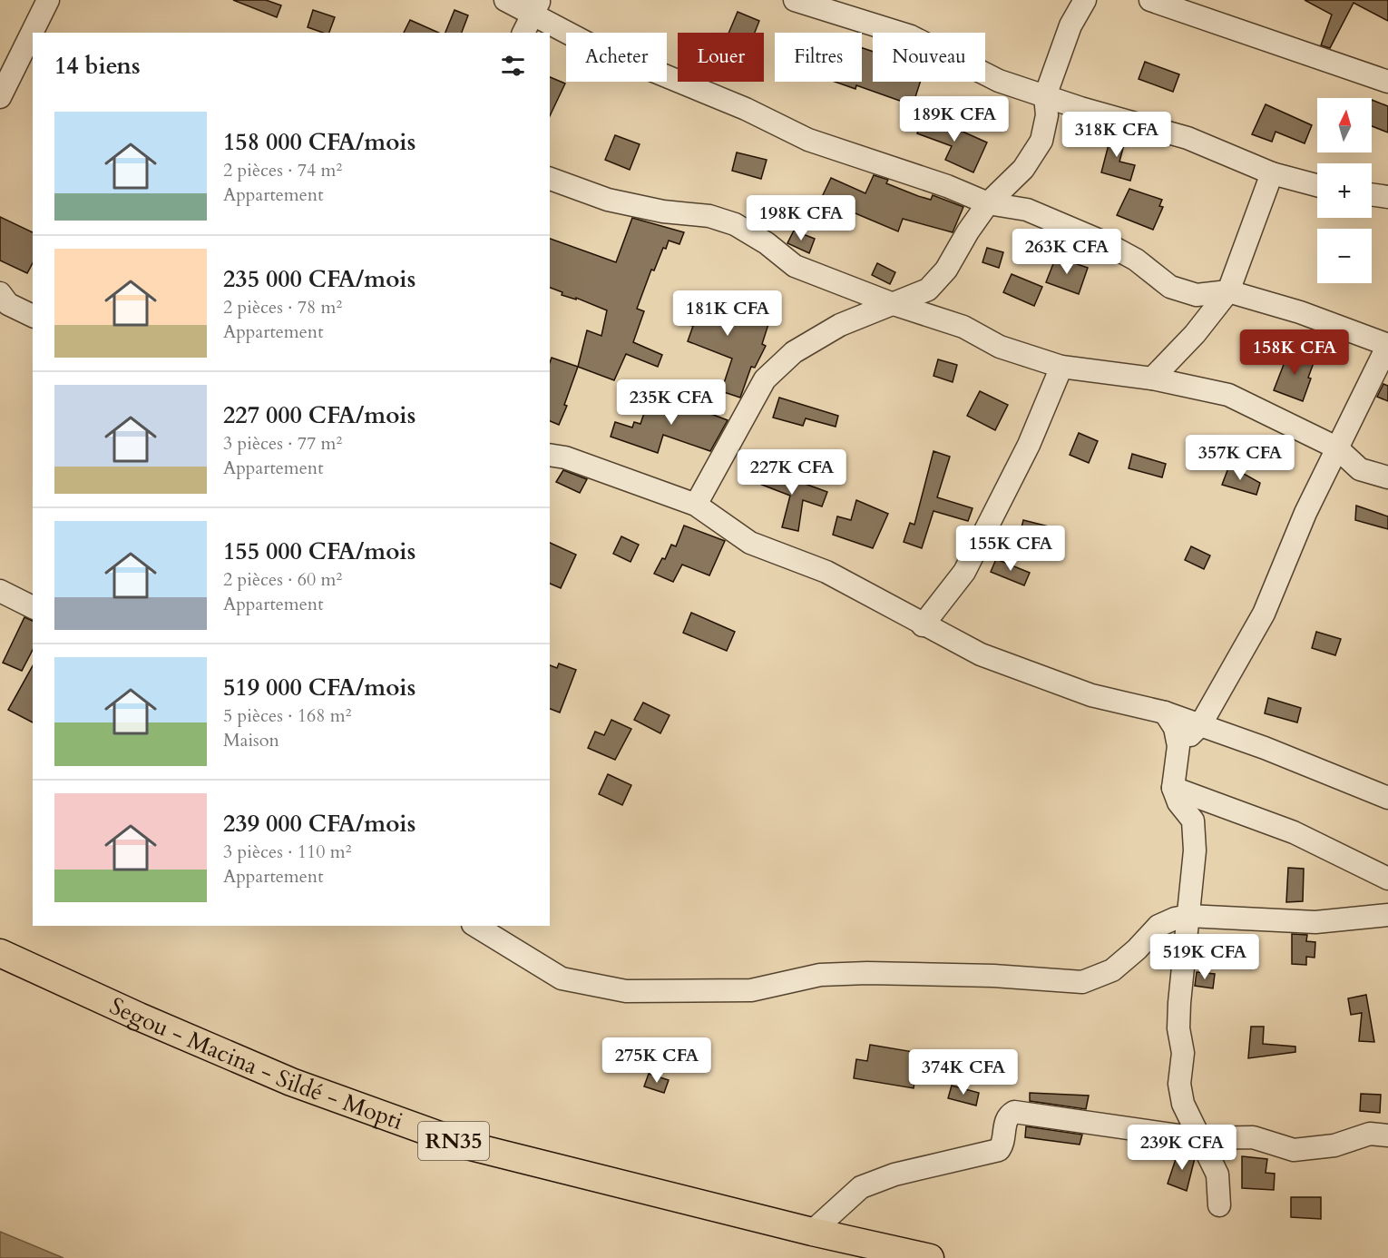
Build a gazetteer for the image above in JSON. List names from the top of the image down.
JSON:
{
  "streets": {
    "main road": ["Segou - Macina - Sildé - Mopti", "RN35"]
  },
  "north": "top",
  "page": {
    "chip": [
      "Acheter",
      "Louer",
      "Filtres",
      "Nouveau"
    ],
    "heading": "14 biens",
    "price": [
      "189K CFA",
      "318K CFA",
      "198K CFA",
      "263K CFA",
      "181K CFA",
      "158K CFA",
      "235K CFA",
      "357K CFA",
      "227K CFA",
      "155K CFA",
      "519K CFA",
      "275K CFA",
      "374K CFA",
      "239K CFA"
    ],
    "map_buttons": ["+", "−"],
    "list": [
      {
        "name": "158 000 CFA/mois",
        "note": "2 pièces · 74 m² · Appartement"
      },
      {
        "name": "235 000 CFA/mois",
        "note": "2 pièces · 78 m² · Appartement"
      },
      {
        "name": "227 000 CFA/mois",
        "note": "3 pièces · 77 m² · Appartement"
      },
      {
        "name": "155 000 CFA/mois",
        "note": "2 pièces · 60 m² · Appartement"
      },
      {
        "name": "519 000 CFA/mois",
        "note": "5 pièces · 168 m² · Maison"
      },
      {
        "name": "239 000 CFA/mois",
        "note": "3 pièces · 110 m² · Appartement"
      }
    ]
  }
}
